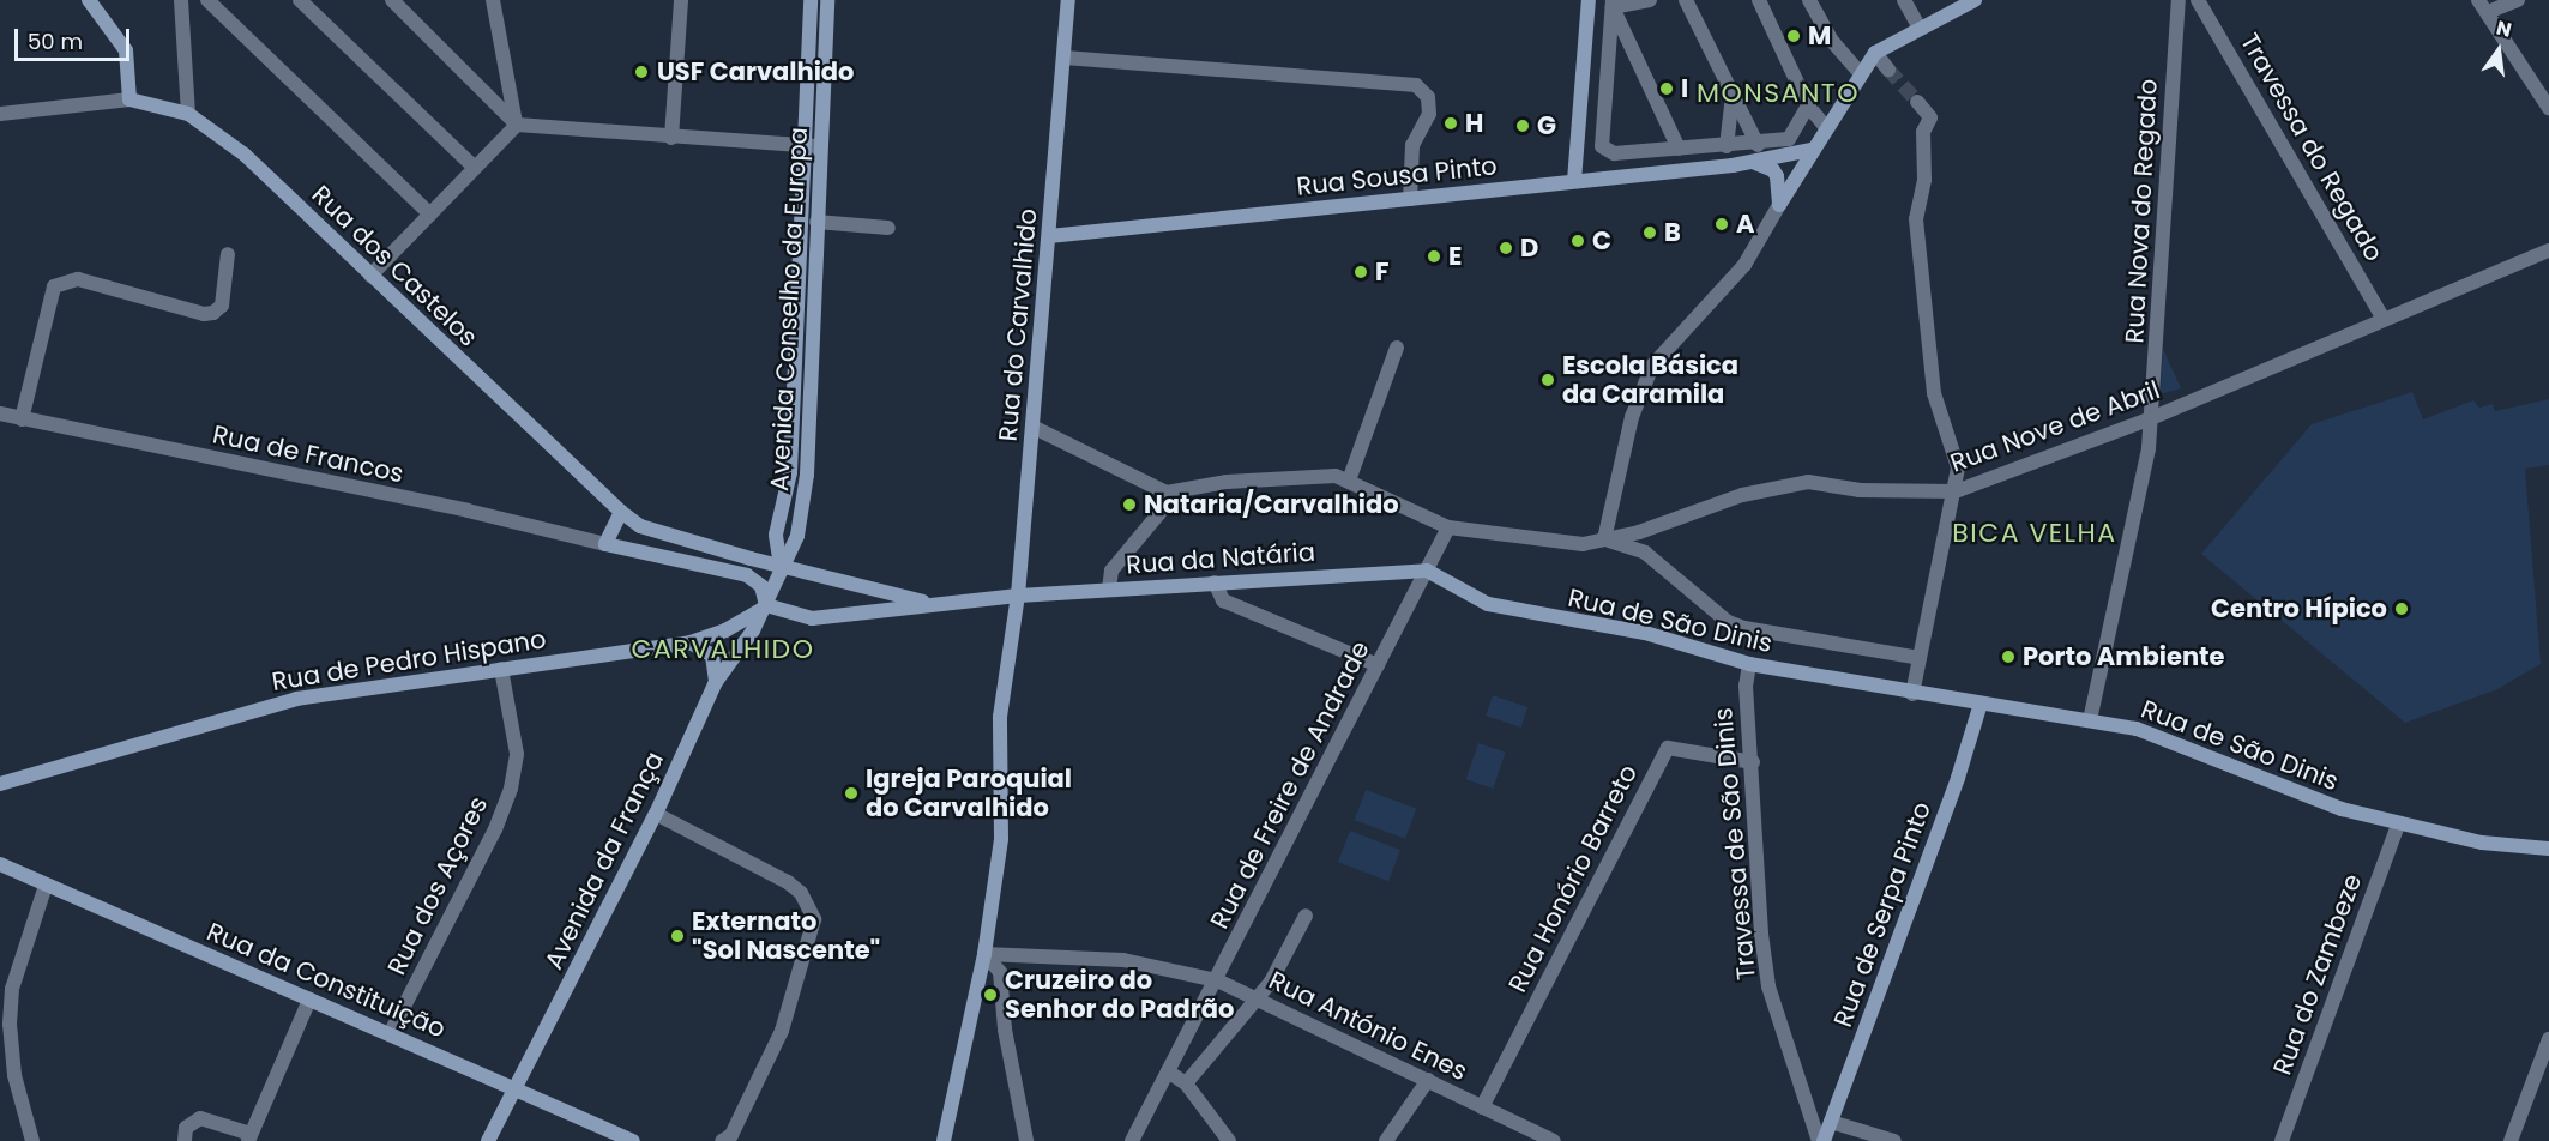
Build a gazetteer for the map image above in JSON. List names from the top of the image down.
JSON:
{
  "streets": {
    "street": [
      "Travessa do Regado",
      "Rua Sousa Pinto",
      "Rua Nova do Regado",
      "Rua dos Castelos",
      "Avenida Conselho da Europa",
      "Rua do Carvalhido",
      "Rua Nove de Abril",
      "Rua de Francos",
      "Rua da Natária",
      "Rua de São Dinis",
      "Rua de Pedro Hispano",
      "Rua de Freire de Andrade",
      "Travessa de São Dinis",
      "Avenida da França",
      "Rua Honório Barreto",
      "Rua dos Açores",
      "Rua de Serpa Pinto",
      "Rua do Zambeze",
      "Rua da Constituição",
      "Rua António Enes"
    ]
  },
  "crossings": [
    ["Travessa do Regado", "Rua Nove de Abril"],
    ["Rua Sousa Pinto", "Rua do Carvalhido"],
    ["Rua Nova do Regado", "Rua Nove de Abril"],
    ["Rua Nova do Regado", "Rua de São Dinis"],
    ["Avenida Conselho da Europa", "Avenida da França"],
    ["Rua do Carvalhido", "Rua da Natária"],
    ["Rua do Carvalhido", "Rua António Enes"],
    ["Rua Nove de Abril", "Rua de São Dinis"],
    ["Rua Nove de Abril", "Rua de Freire de Andrade"],
    ["Rua da Natária", "Rua de São Dinis"],
    ["Rua da Natária", "Rua de Freire de Andrade"],
    ["Rua de São Dinis", "Rua de Freire de Andrade"],
    ["Rua de São Dinis", "Travessa de São Dinis"],
    ["Rua de São Dinis", "Rua de Serpa Pinto"],
    ["Rua de São Dinis", "Rua do Zambeze"],
    ["Rua de Pedro Hispano", "Avenida da França"],
    ["Rua de Pedro Hispano", "Rua dos Açores"],
    ["Rua de Freire de Andrade", "Rua António Enes"],
    ["Travessa de São Dinis", "Rua Honório Barreto"],
    ["Travessa de São Dinis", "Rua de Serpa Pinto"],
    ["Avenida da França", "Rua da Constituição"],
    ["Rua Honório Barreto", "Rua António Enes"],
    ["Rua dos Açores", "Rua da Constituição"]
  ],
  "districts": ["MONSANTO", "BICA VELHA", "CARVALHIDO"],
  "places": [
    "M",
    "USF Carvalhido",
    "I",
    "H",
    "G",
    "A",
    "B",
    "C",
    "D",
    "E",
    "F",
    "Escola Básica da Caramila",
    "Nataria/Carvalhido",
    "Centro Hípico",
    "Porto Ambiente",
    "Igreja Paroquial do Carvalhido",
    "Externato \"Sol Nascente\"",
    "Cruzeiro do Senhor do Padrão"
  ],
  "scale_bar": "50 m",
  "north": "top"
}
